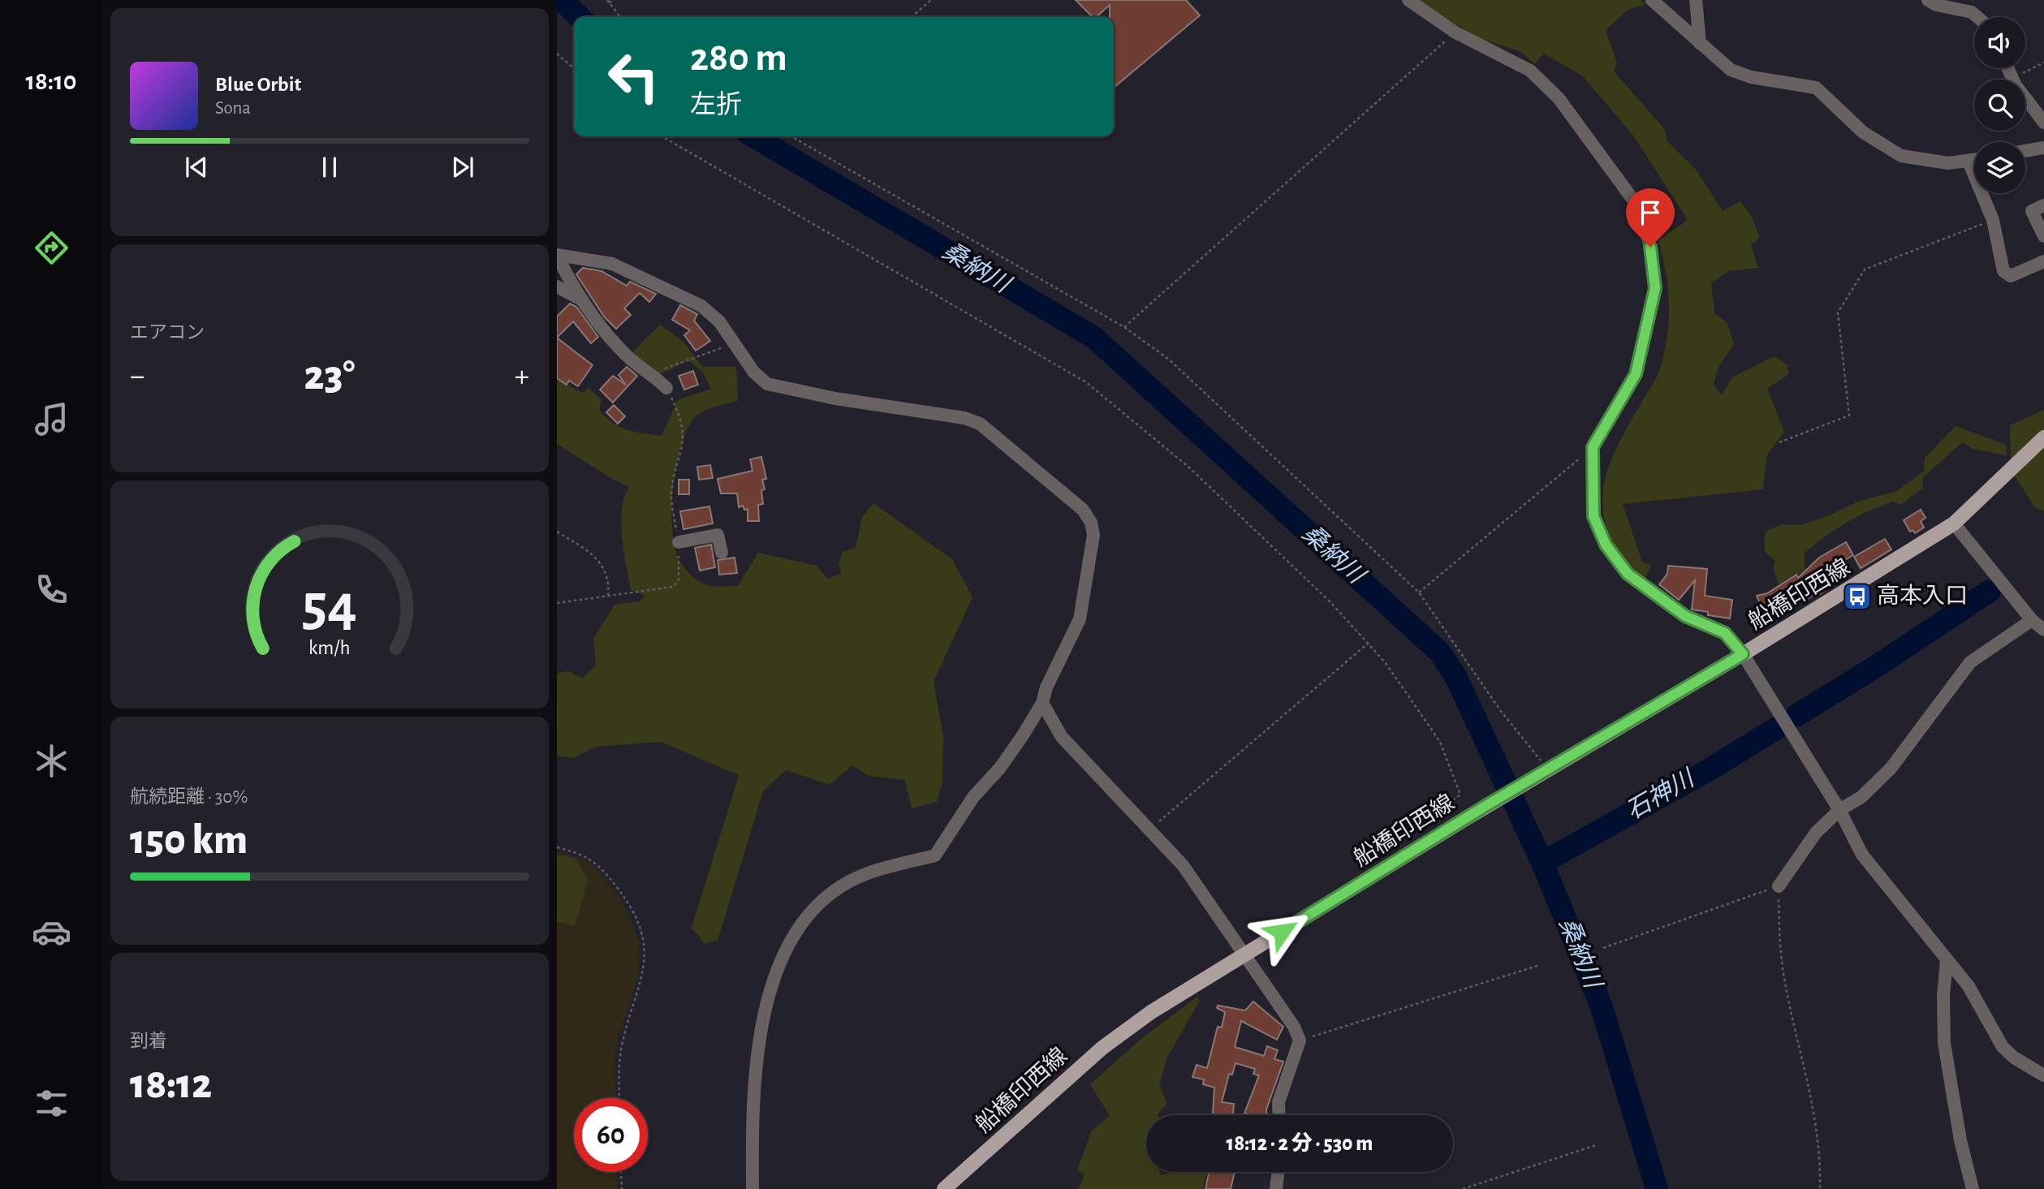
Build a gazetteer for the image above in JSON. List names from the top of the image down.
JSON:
{
  "streets": {
    "main road": ["船橋印西線"]
  },
  "water": ["桑納川", "石神川"],
  "places": {
    "bus stop": ["高本入口"]
  },
  "page": {
    "tabs": "18:10",
    "turn": ["280 m", "左折"],
    "song": ["Blue Orbit", "Sona"],
    "tile": [
      "エアコン",
      ["航続距離 · 30%", "150 km"],
      ["到着", "18:12"]
    ],
    "heat": ["−", "23°", "+"],
    "limit": "60",
    "trip": "18:12 · 2 分 · 530 m",
    "gauge": ["54", "km/h"]
  }
}
